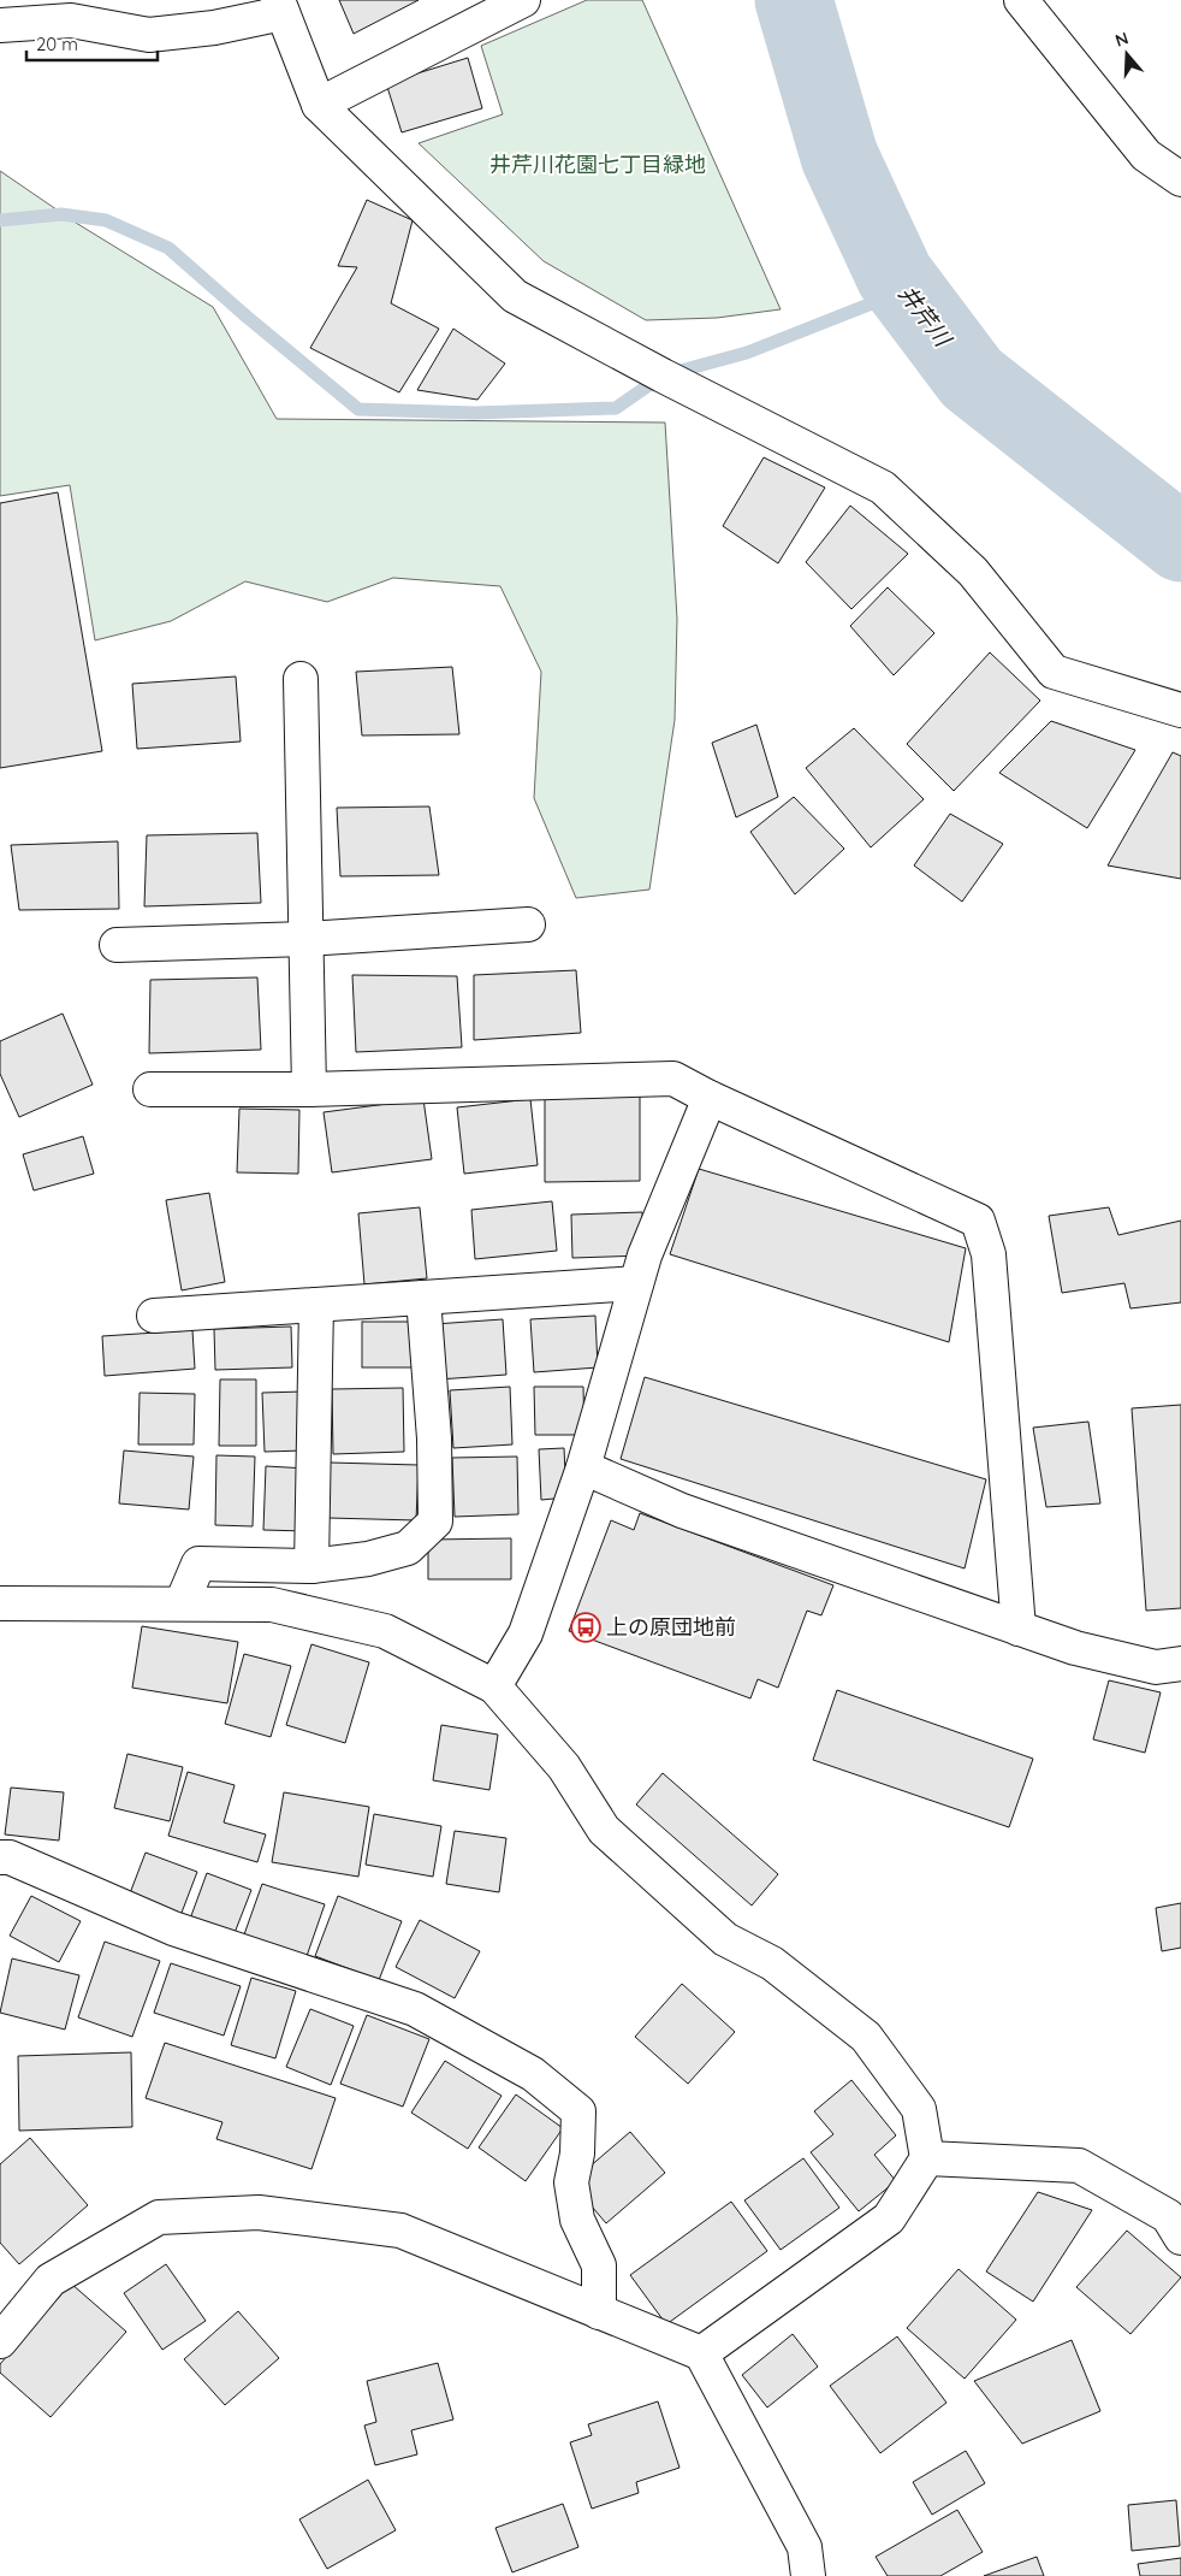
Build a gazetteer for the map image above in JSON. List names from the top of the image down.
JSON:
{
  "water": ["井芹川"],
  "parks": ["井芹川花園七丁目緑地"],
  "places": {
    "bus stop": ["上の原団地前"]
  },
  "scale_bar": "20 m",
  "north": "top"
}
